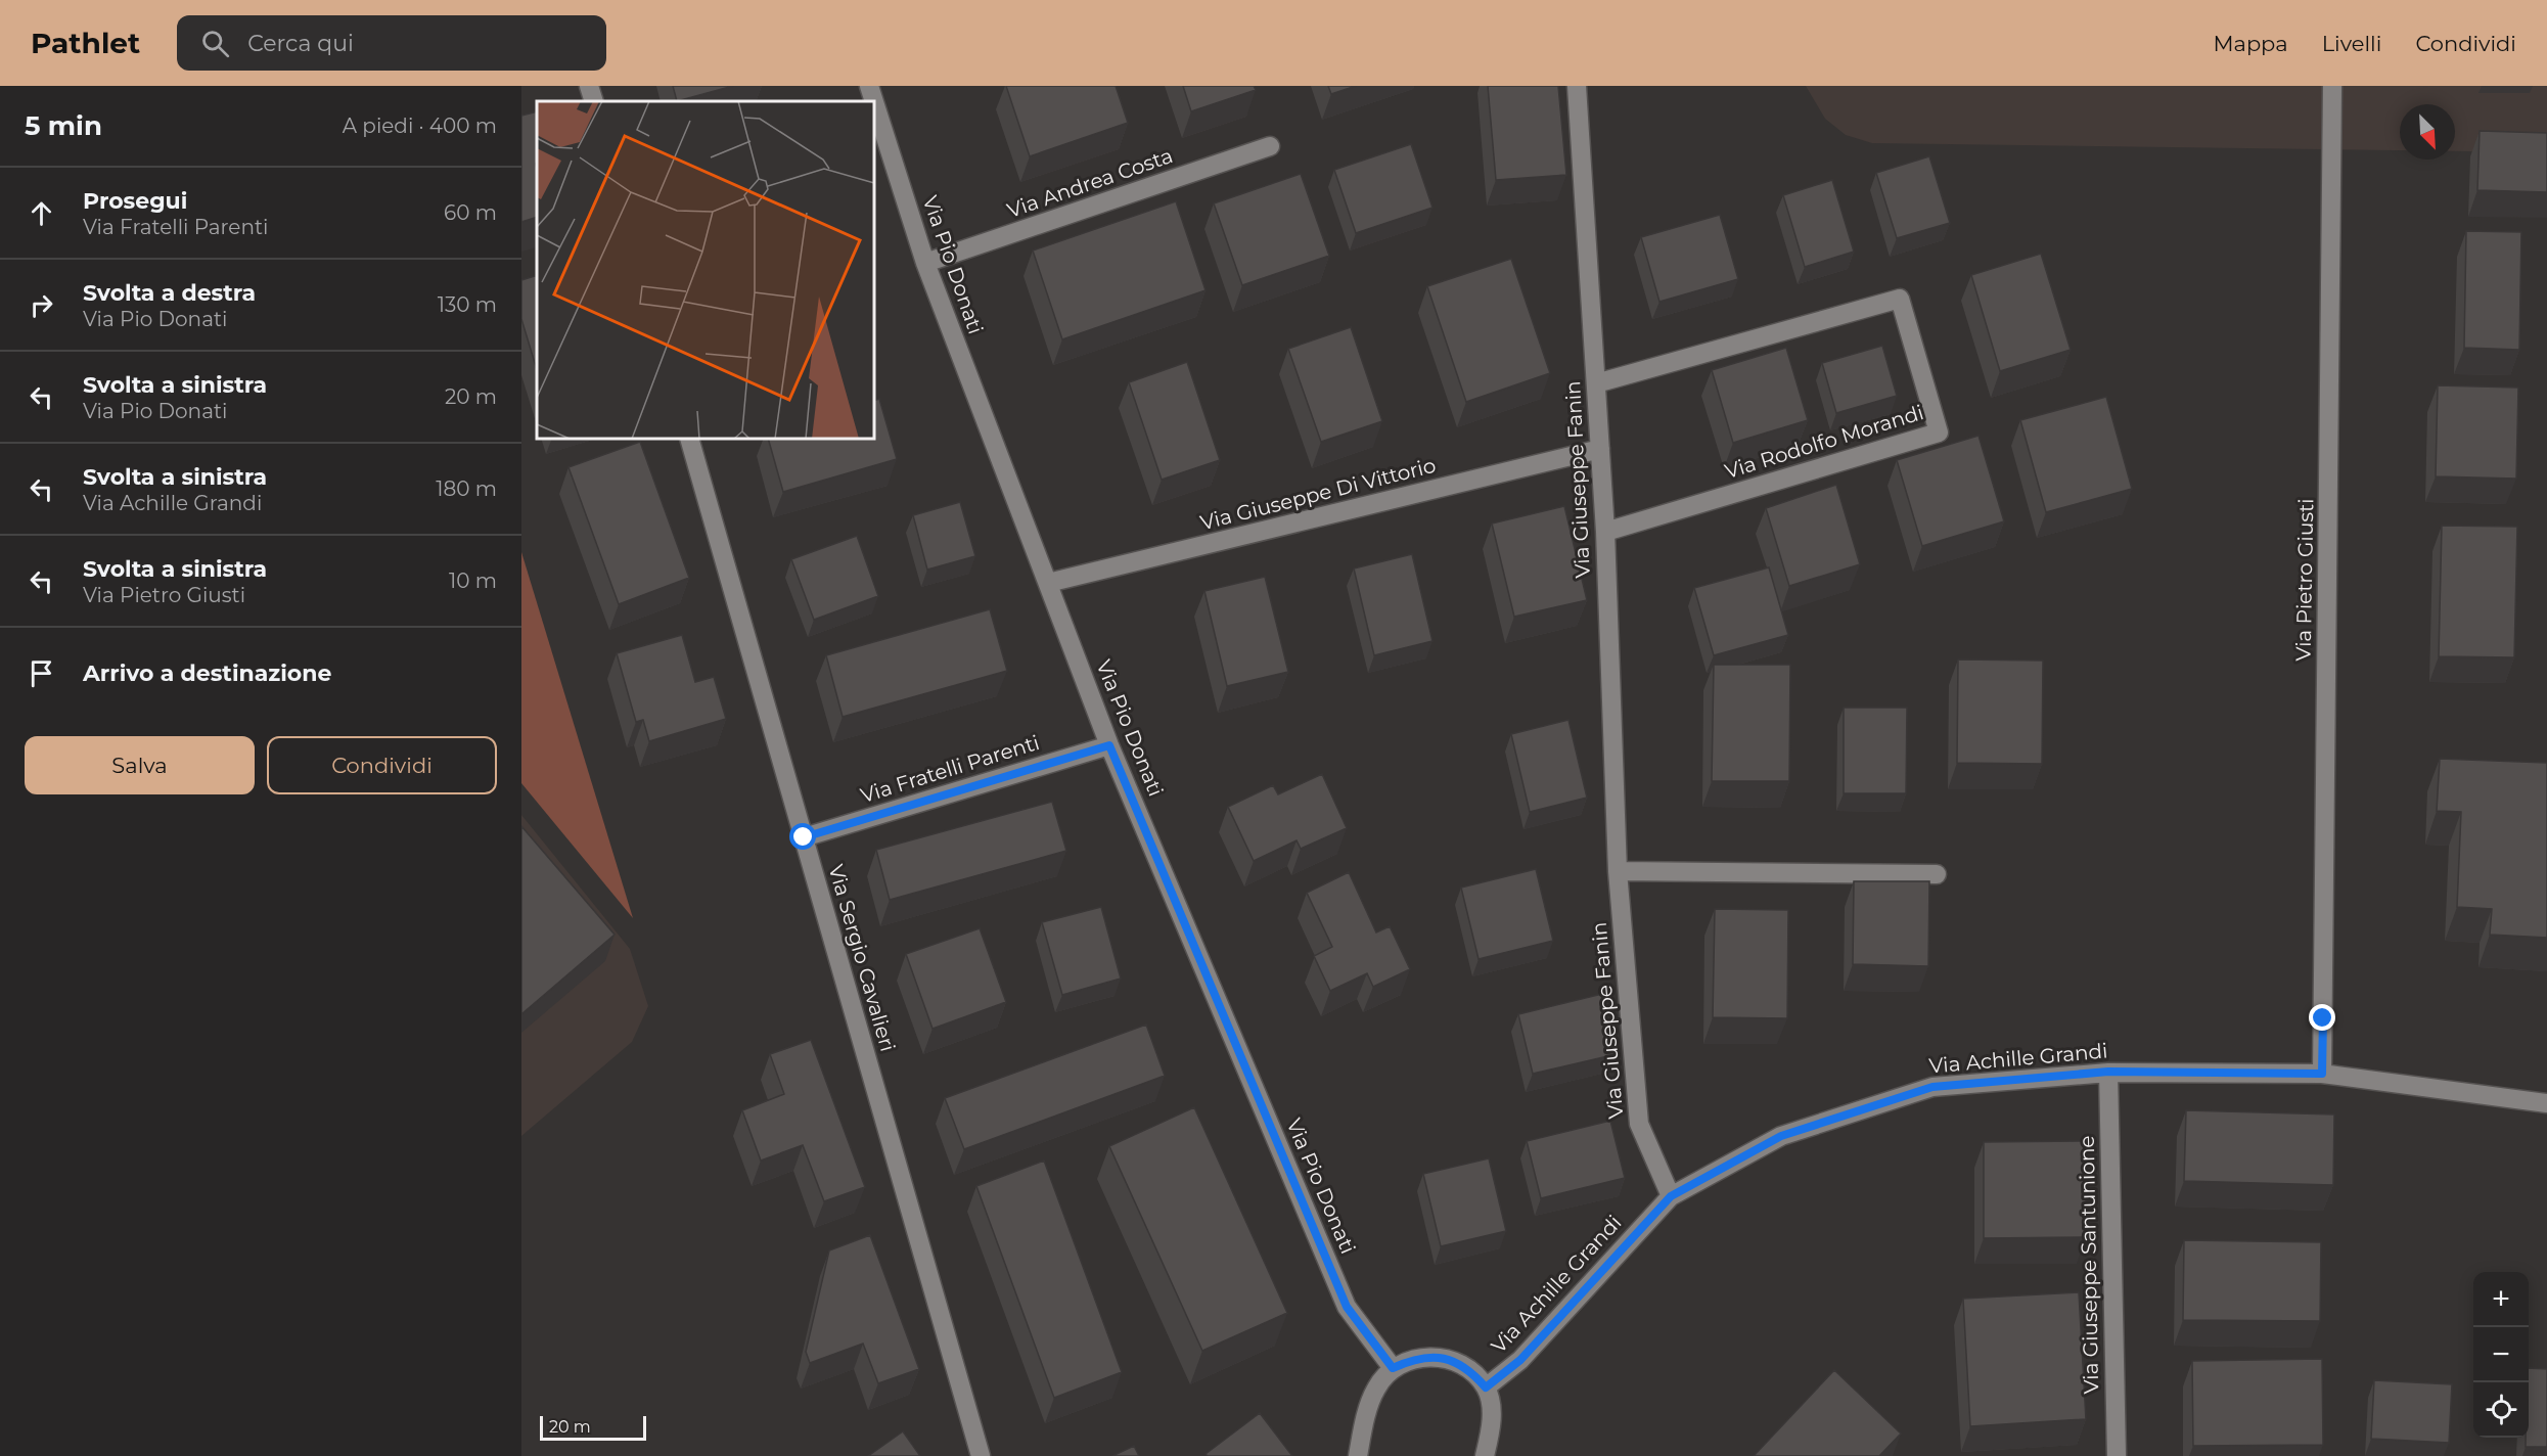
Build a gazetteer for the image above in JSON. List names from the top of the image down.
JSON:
{
  "streets": {
    "street": [
      "Via Andrea Costa",
      "Via Pio Donati",
      "Via Rodolfo Morandi",
      "Via Giuseppe Fanin",
      "Via Giuseppe Di Vittorio",
      "Via Pietro Giusti",
      "Via Fratelli Parenti",
      "Via Sergio Cavalieri",
      "Via Achille Grandi",
      "Via Giuseppe Santunione"
    ]
  },
  "crossings": [
    ["Via Andrea Costa", "Via Pio Donati"],
    ["Via Pio Donati", "Via Giuseppe Di Vittorio"],
    ["Via Pio Donati", "Via Fratelli Parenti"],
    ["Via Rodolfo Morandi", "Via Giuseppe Fanin"],
    ["Via Giuseppe Fanin", "Via Giuseppe Di Vittorio"],
    ["Via Giuseppe Fanin", "Via Achille Grandi"],
    ["Via Pietro Giusti", "Via Achille Grandi"],
    ["Via Fratelli Parenti", "Via Sergio Cavalieri"],
    ["Via Achille Grandi", "Via Giuseppe Santunione"]
  ],
  "scale_bar": "20 m",
  "north": "bottom right",
  "page": {
    "header": "Pathlet",
    "search": "Cerca qui",
    "nav": ["Mappa", "Livelli", "Condividi"],
    "heading": ["5 min", "A piedi · 400 m"],
    "list": [
      ["Prosegui", "Via Fratelli Parenti", "60 m"],
      ["Svolta a destra", "Via Pio Donati", "130 m"],
      ["Svolta a sinistra", "Via Pio Donati", "20 m"],
      ["Svolta a sinistra", "Via Achille Grandi", "180 m"],
      ["Svolta a sinistra", "Via Pietro Giusti", "10 m"],
      "Arrivo a destinazione"
    ],
    "buttons": ["Salva", "Condividi"],
    "map_buttons": ["+", "−"],
    "scale": "20 m"
  }
}
